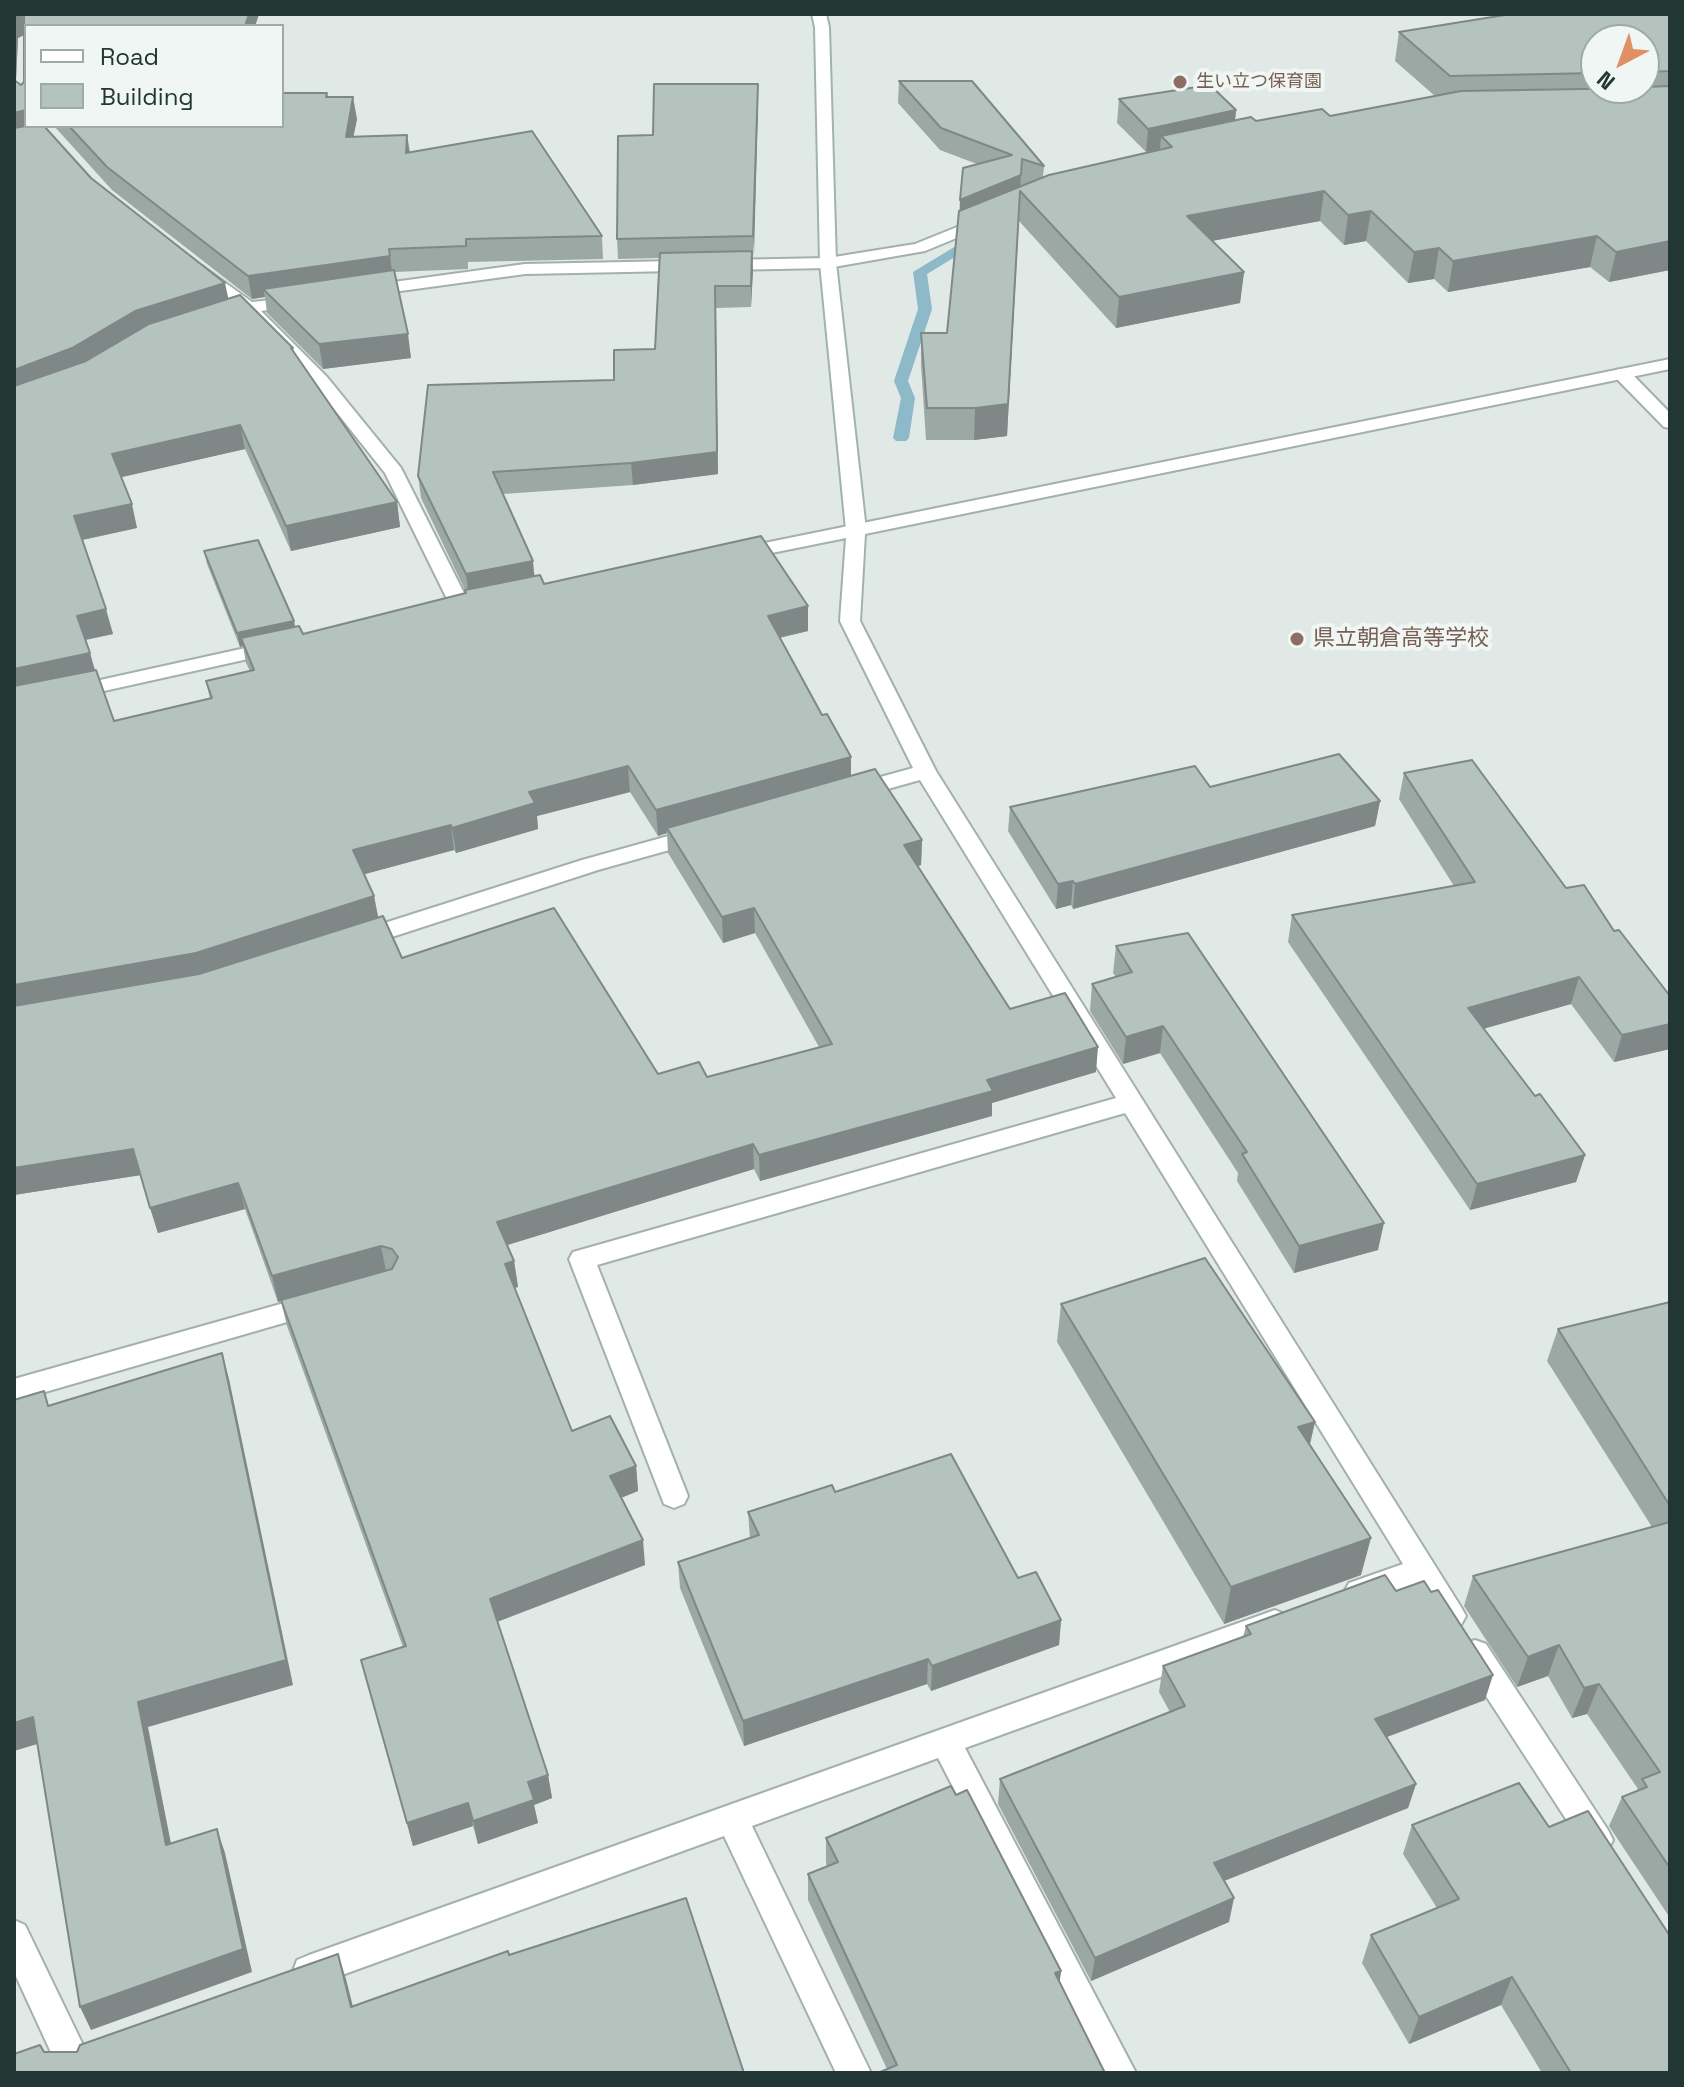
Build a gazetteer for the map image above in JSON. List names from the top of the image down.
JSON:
{
  "places": ["生い立つ保育園", "県立朝倉高等学校"],
  "legend": ["Road", "Building"],
  "north": "bottom left"
}
